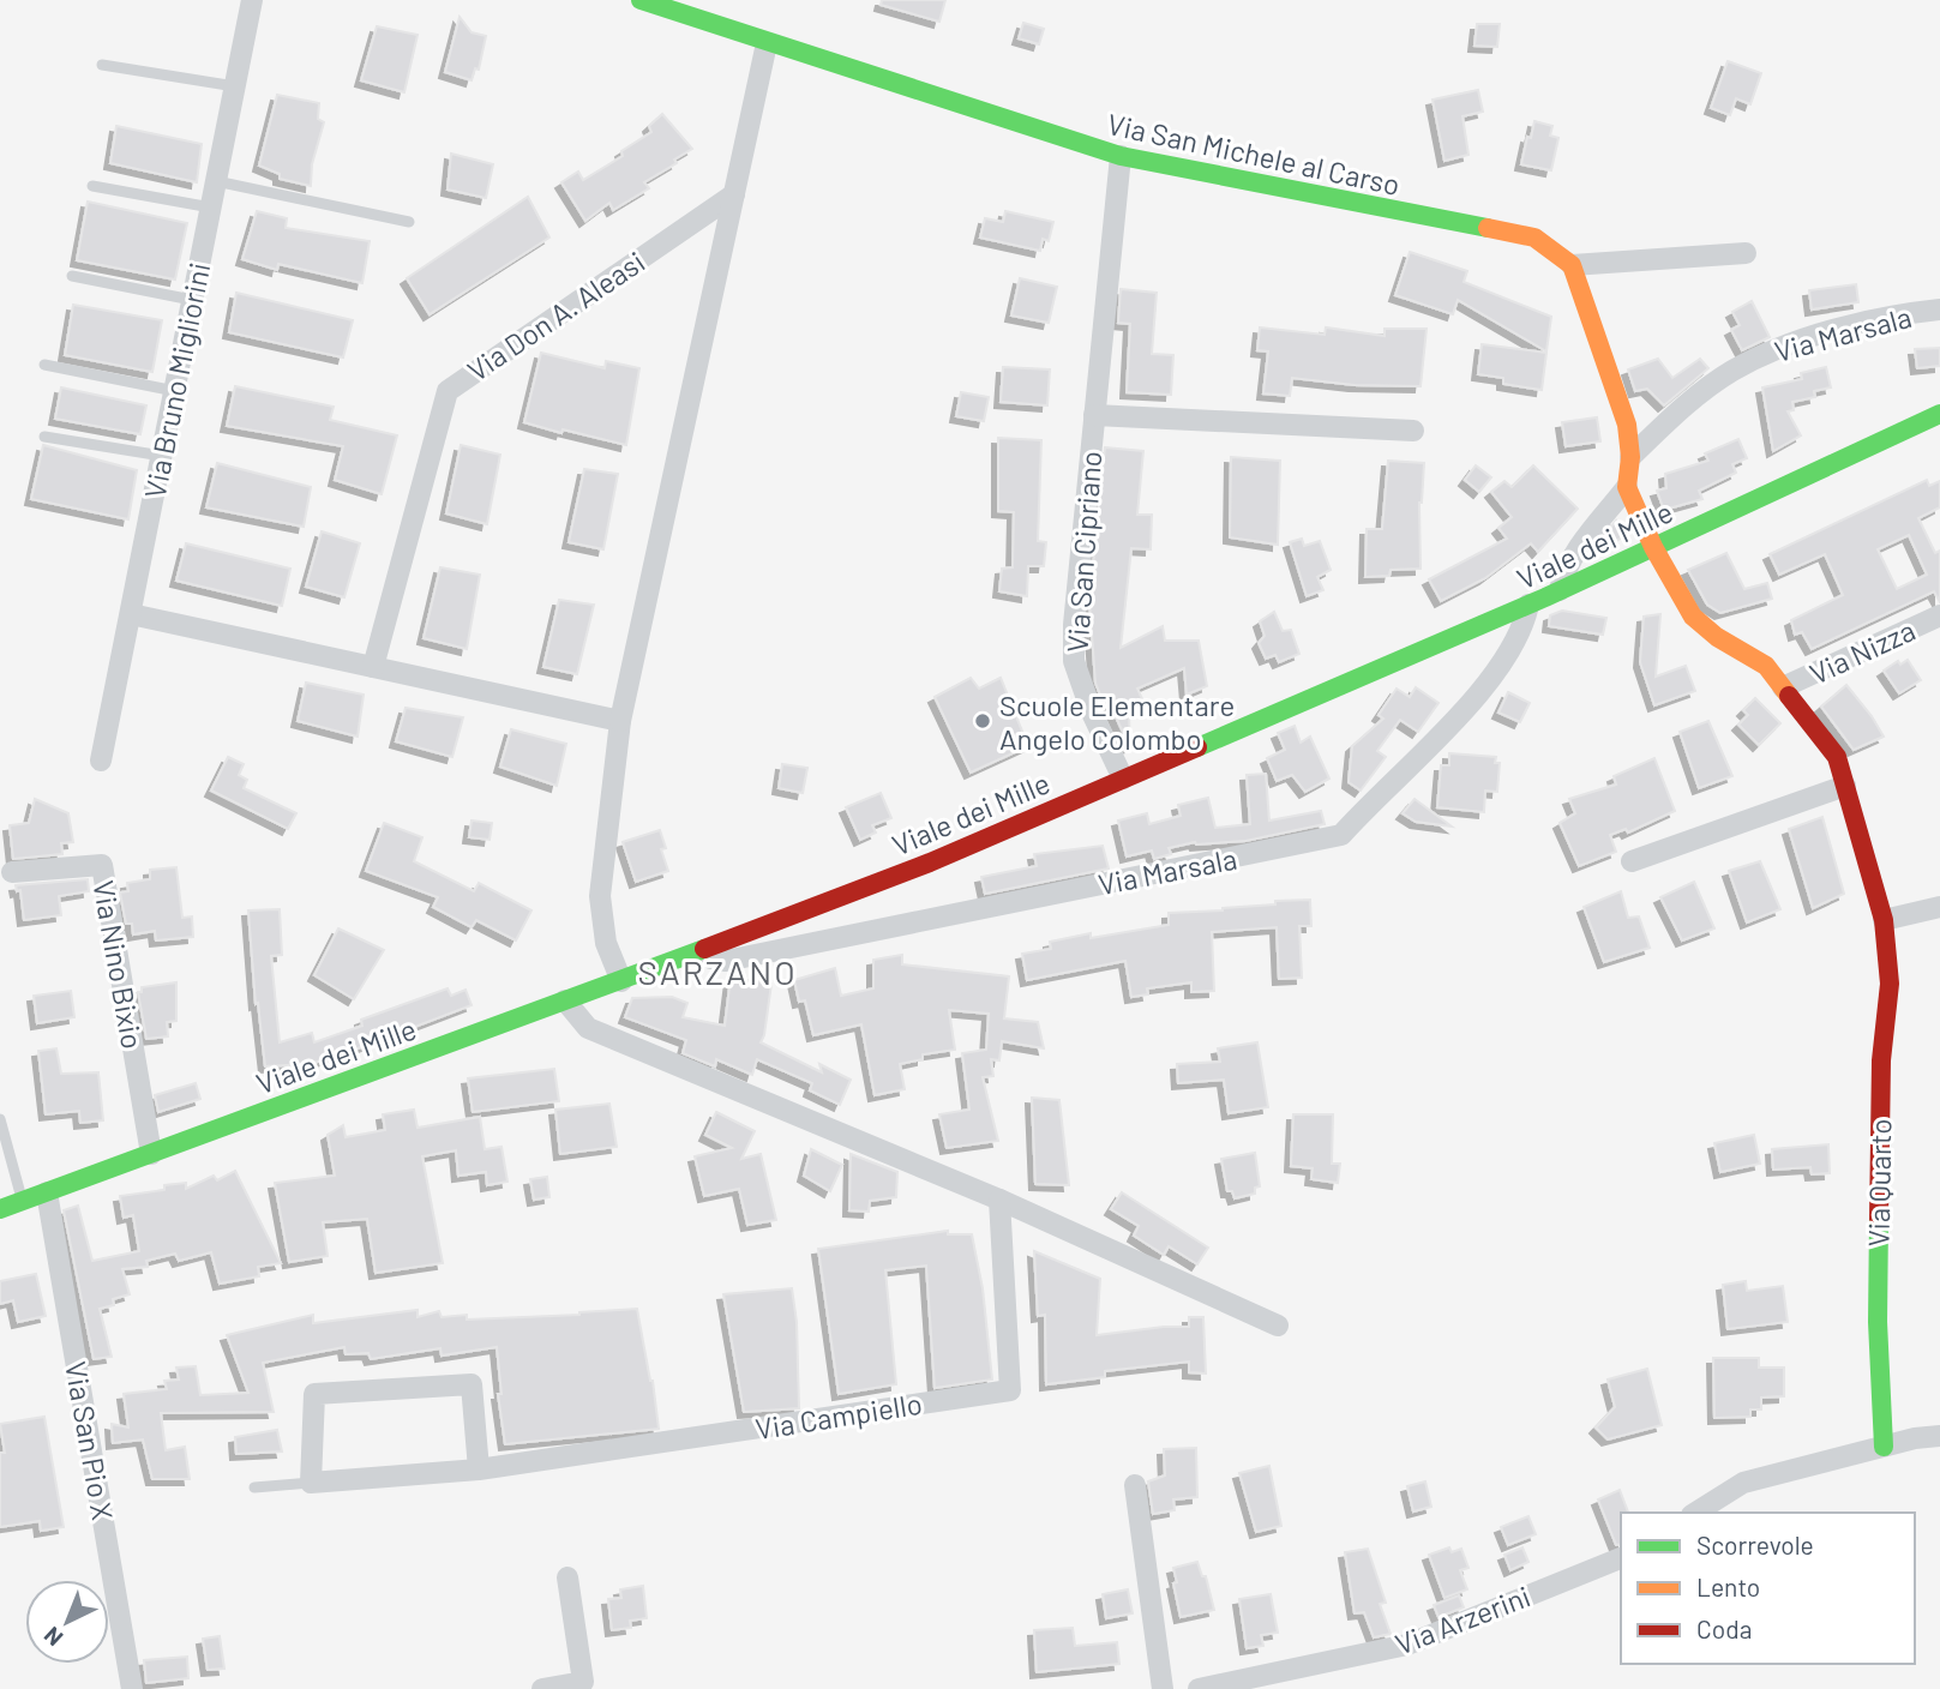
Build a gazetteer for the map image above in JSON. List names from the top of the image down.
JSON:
{
  "streets": {
    "street": [
      "Via San Michele al Carso",
      "Via Don A. Aleasi",
      "Via Marsala",
      "Via Bruno Migliorini",
      "Viale dei Mille",
      "Via San Cipriano",
      "Via Nizza",
      "Via Nino Bixio",
      "Via Quarto",
      "Via Campiello",
      "Via San Pio X",
      "Via Arzerini"
    ]
  },
  "crossings": [
    ["Via San Michele al Carso", "Via San Cipriano"],
    ["Via Marsala", "Viale dei Mille"],
    ["Viale dei Mille", "Via San Cipriano"],
    ["Viale dei Mille", "Via Nino Bixio"],
    ["Viale dei Mille", "Via Quarto"],
    ["Viale dei Mille", "Via San Pio X"],
    ["Via Nizza", "Via Quarto"]
  ],
  "districts": ["SARZANO"],
  "places": ["Scuole Elementare Angelo Colombo"],
  "legend": ["Scorrevole", "Lento", "Coda"],
  "north": "bottom left"
}
